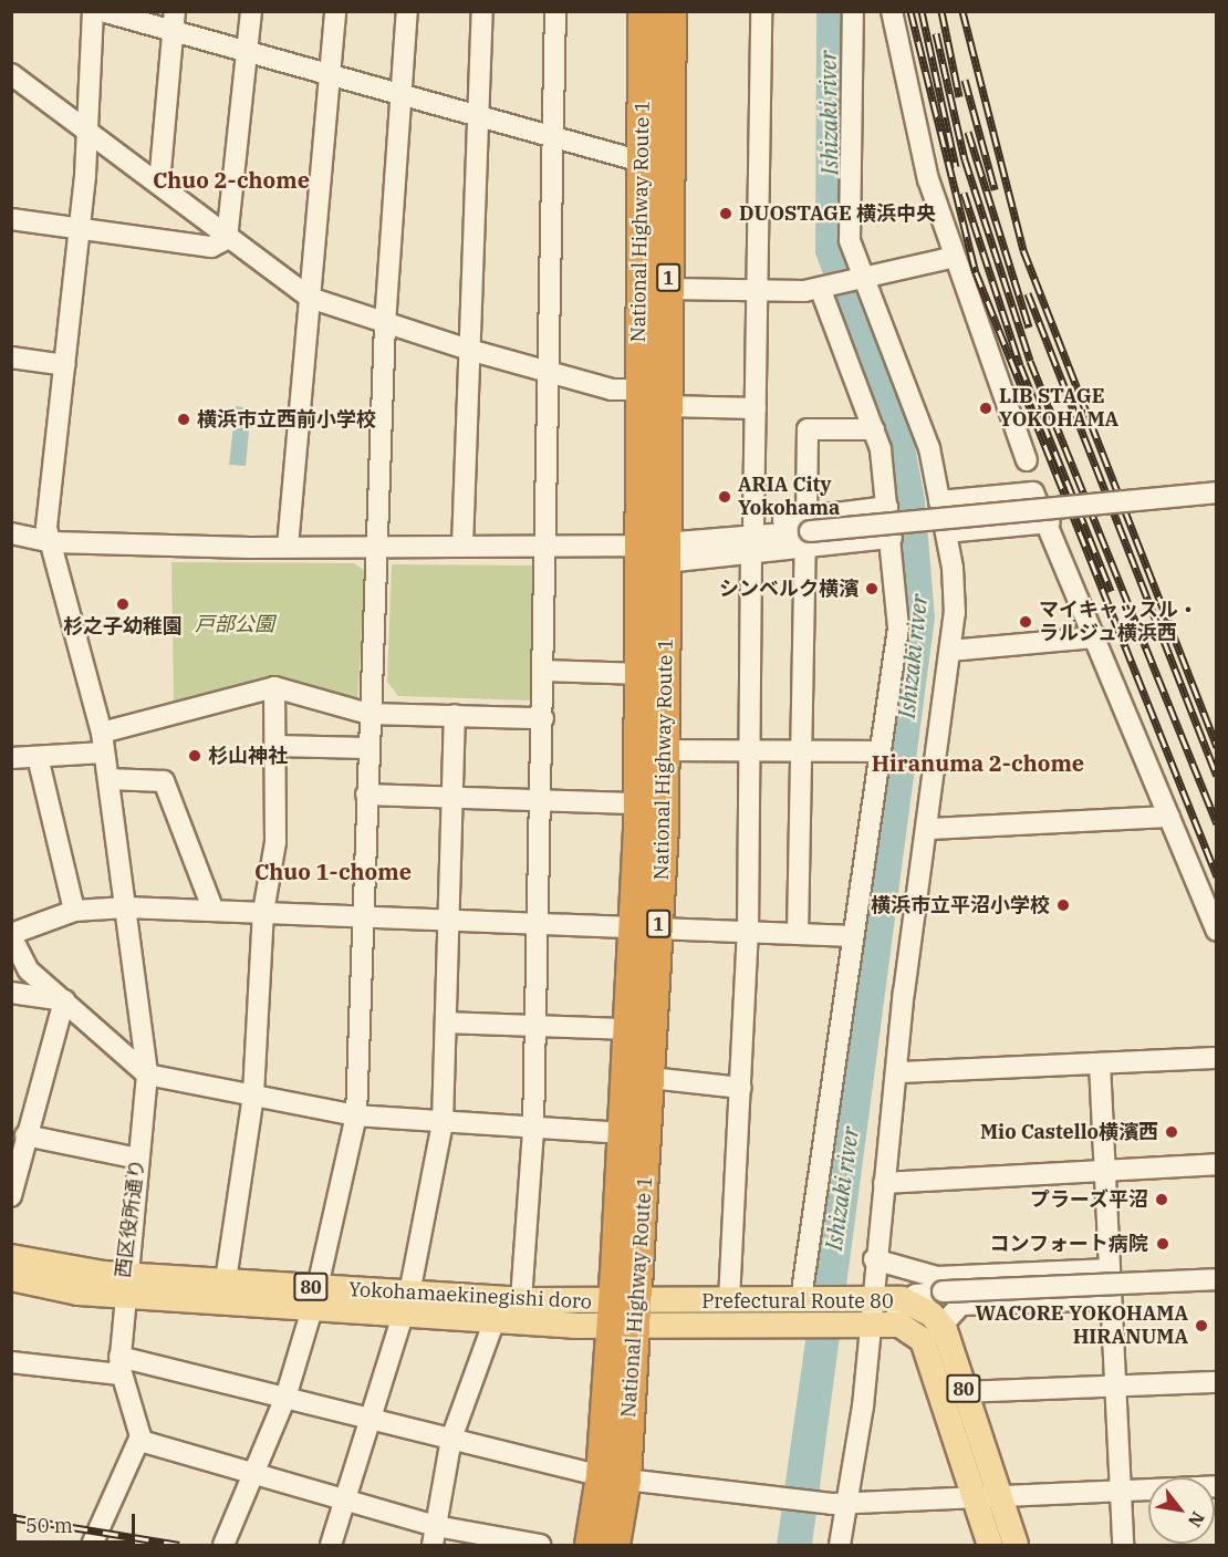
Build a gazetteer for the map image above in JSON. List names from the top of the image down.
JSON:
{
  "streets": {
    "highway": ["National Highway Route 1", "1"],
    "main road": ["80", "Yokohamaekinegishi doro", "Prefectural Route 80"],
    "street": ["西区役所通り"]
  },
  "crossings": [
    ["National Highway Route 1", "Yokohamaekinegishi doro"],
    ["National Highway Route 1", "Prefectural Route 80"],
    ["西区役所通り", "Yokohamaekinegishi doro"],
    ["80", "Prefectural Route 80"],
    ["Yokohamaekinegishi doro", "Prefectural Route 80"]
  ],
  "districts": ["Chuo 2-chome", "Hiranuma 2-chome", "Chuo 1-chome"],
  "water": ["Ishizaki river"],
  "parks": ["戸部公園"],
  "places": [
    "DUOSTAGE 横浜中央",
    "LIB STAGE YOKOHAMA",
    "横浜市立西前小学校",
    "ARIA City Yokohama",
    "シンベルク横濱",
    "杉之子幼稚園",
    "マイキャッスル・ ラルジュ横浜西",
    "杉山神社",
    "横浜市立平沼小学校",
    "Mio Castello横濱西",
    "プラーズ平沼",
    "コンフォート病院",
    "WACORE YOKOHAMA HIRANUMA"
  ],
  "scale_bar": "50 m",
  "north": "bottom right"
}
